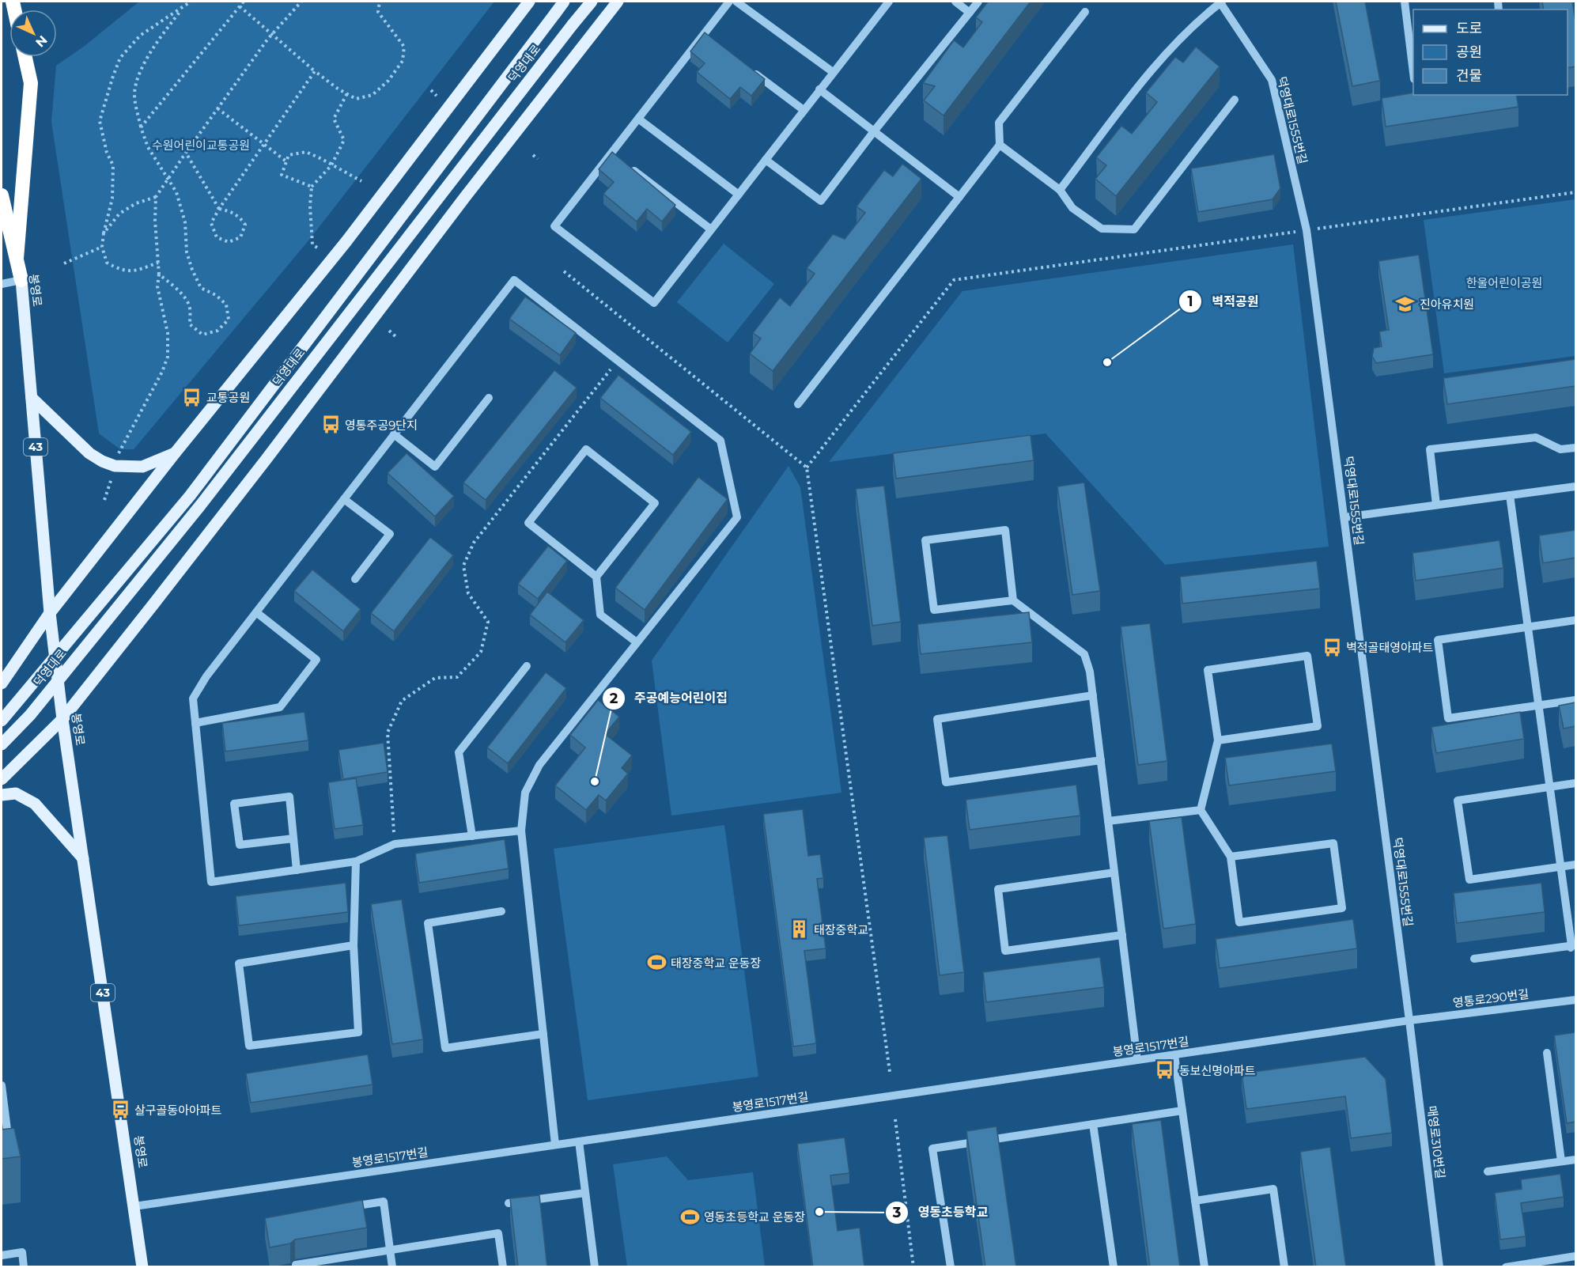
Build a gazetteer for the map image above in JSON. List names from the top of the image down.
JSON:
{
  "streets": {
    "highway": ["봉영로", "43"],
    "main road": ["덕영대로"],
    "street": [
      "덕영대로1555번길",
      "영통로290번길",
      "봉영로1517번길",
      "매영로310번길"
    ]
  },
  "crossings": [
    ["덕영대로1555번길", "영통로290번길"],
    ["덕영대로1555번길", "봉영로1517번길"],
    ["덕영대로1555번길", "매영로310번길"],
    ["봉영로", "봉영로1517번길"],
    ["영통로290번길", "봉영로1517번길"],
    ["영통로290번길", "매영로310번길"],
    ["봉영로1517번길", "매영로310번길"]
  ],
  "parks": ["수원어린이교통공원", "한울어린이공원"],
  "places": {
    "school or university": ["진아유치원"],
    "other": ["벽적공원", "주공예능어린이집", "영동초등학교"],
    "bus stop": [
      "교통공원",
      "영통주공9단지",
      "벽적골태영아파트",
      "동보신명아파트",
      "살구골동아아파트"
    ],
    "building": ["태장중학교"],
    "sports": ["태장중학교 운동장", "영동초등학교 운동장"]
  },
  "legend": ["도로", "공원", "건물"],
  "north": "bottom right"
}
